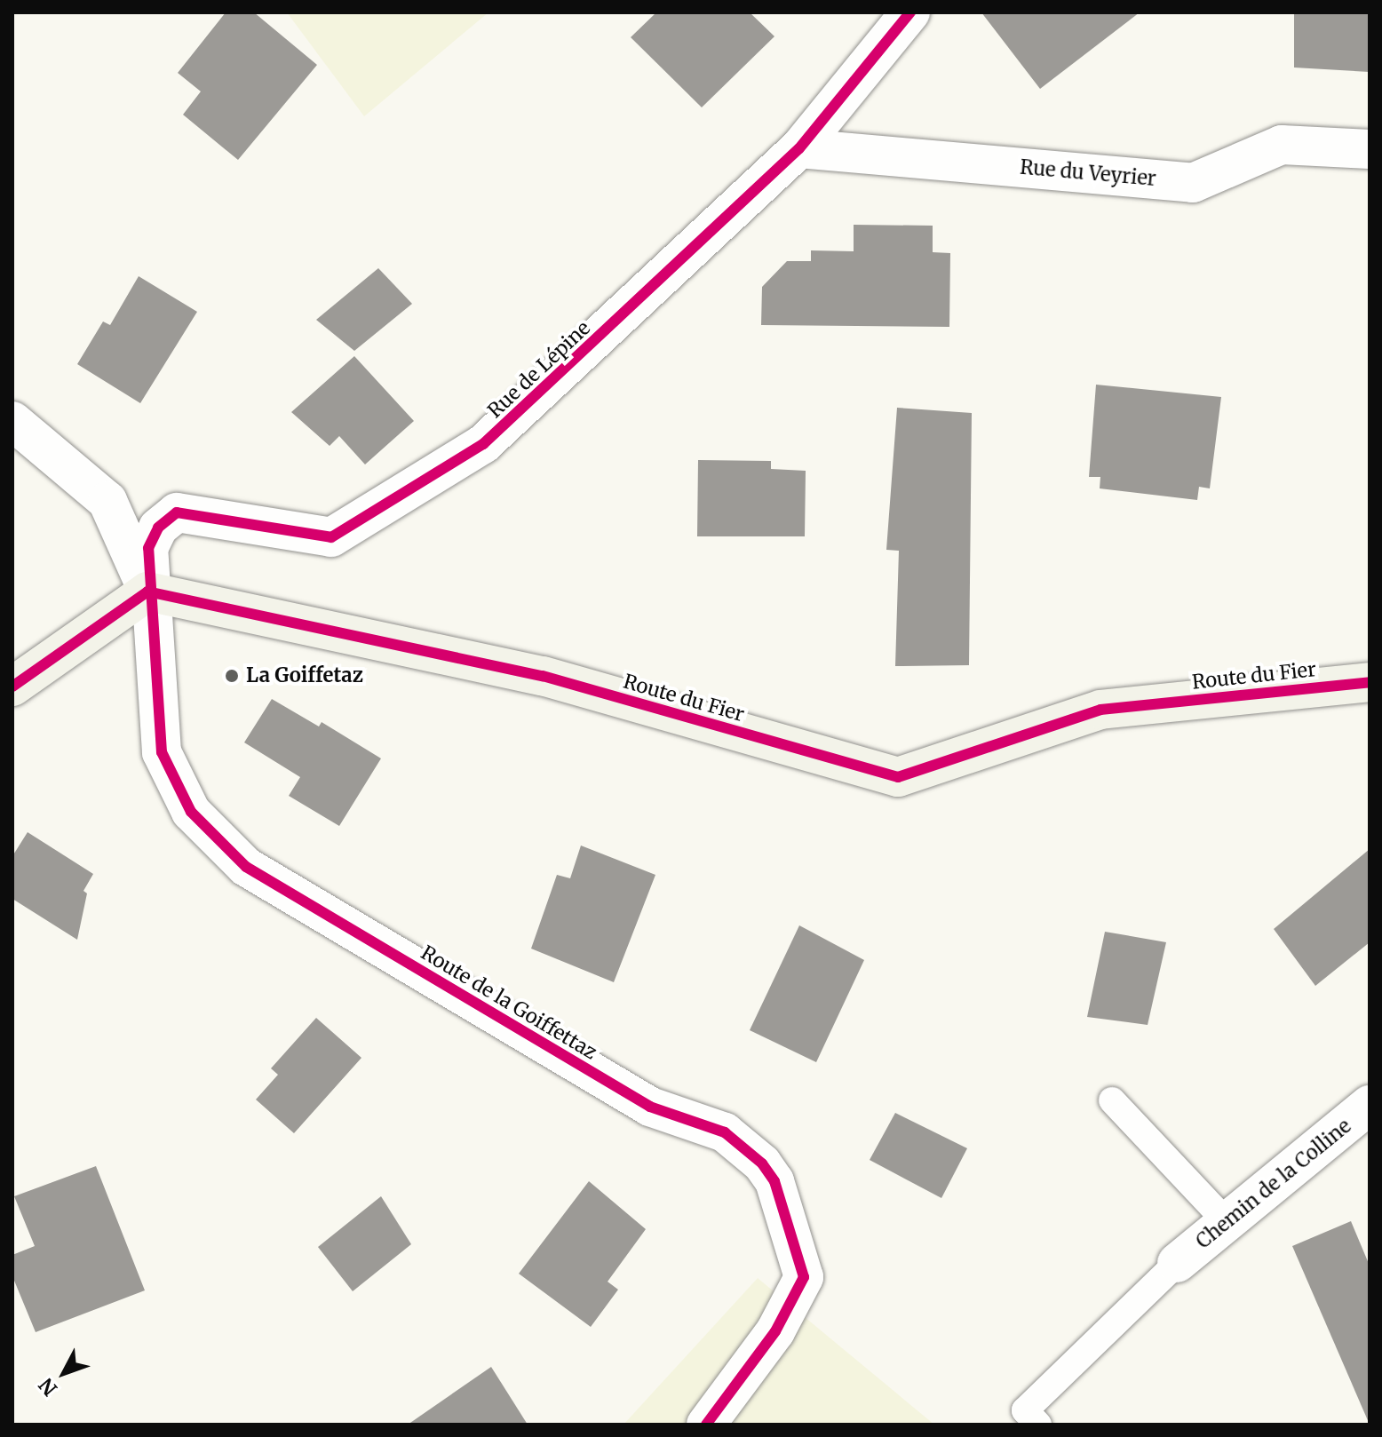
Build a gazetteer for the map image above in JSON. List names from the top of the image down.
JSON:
{
  "streets": {
    "main road": ["Route du Fier"],
    "street": [
      "Rue du Veyrier",
      "Rue de Lépine",
      "Route de la Goiffettaz",
      "Chemin de la Colline"
    ]
  },
  "crossings": [
    ["Rue du Veyrier", "Rue de Lépine"],
    ["Rue de Lépine", "Route du Fier"],
    ["Rue de Lépine", "Route de la Goiffettaz"],
    ["Route du Fier", "Route de la Goiffettaz"]
  ],
  "places": ["La Goiffetaz"],
  "north": "bottom left"
}
